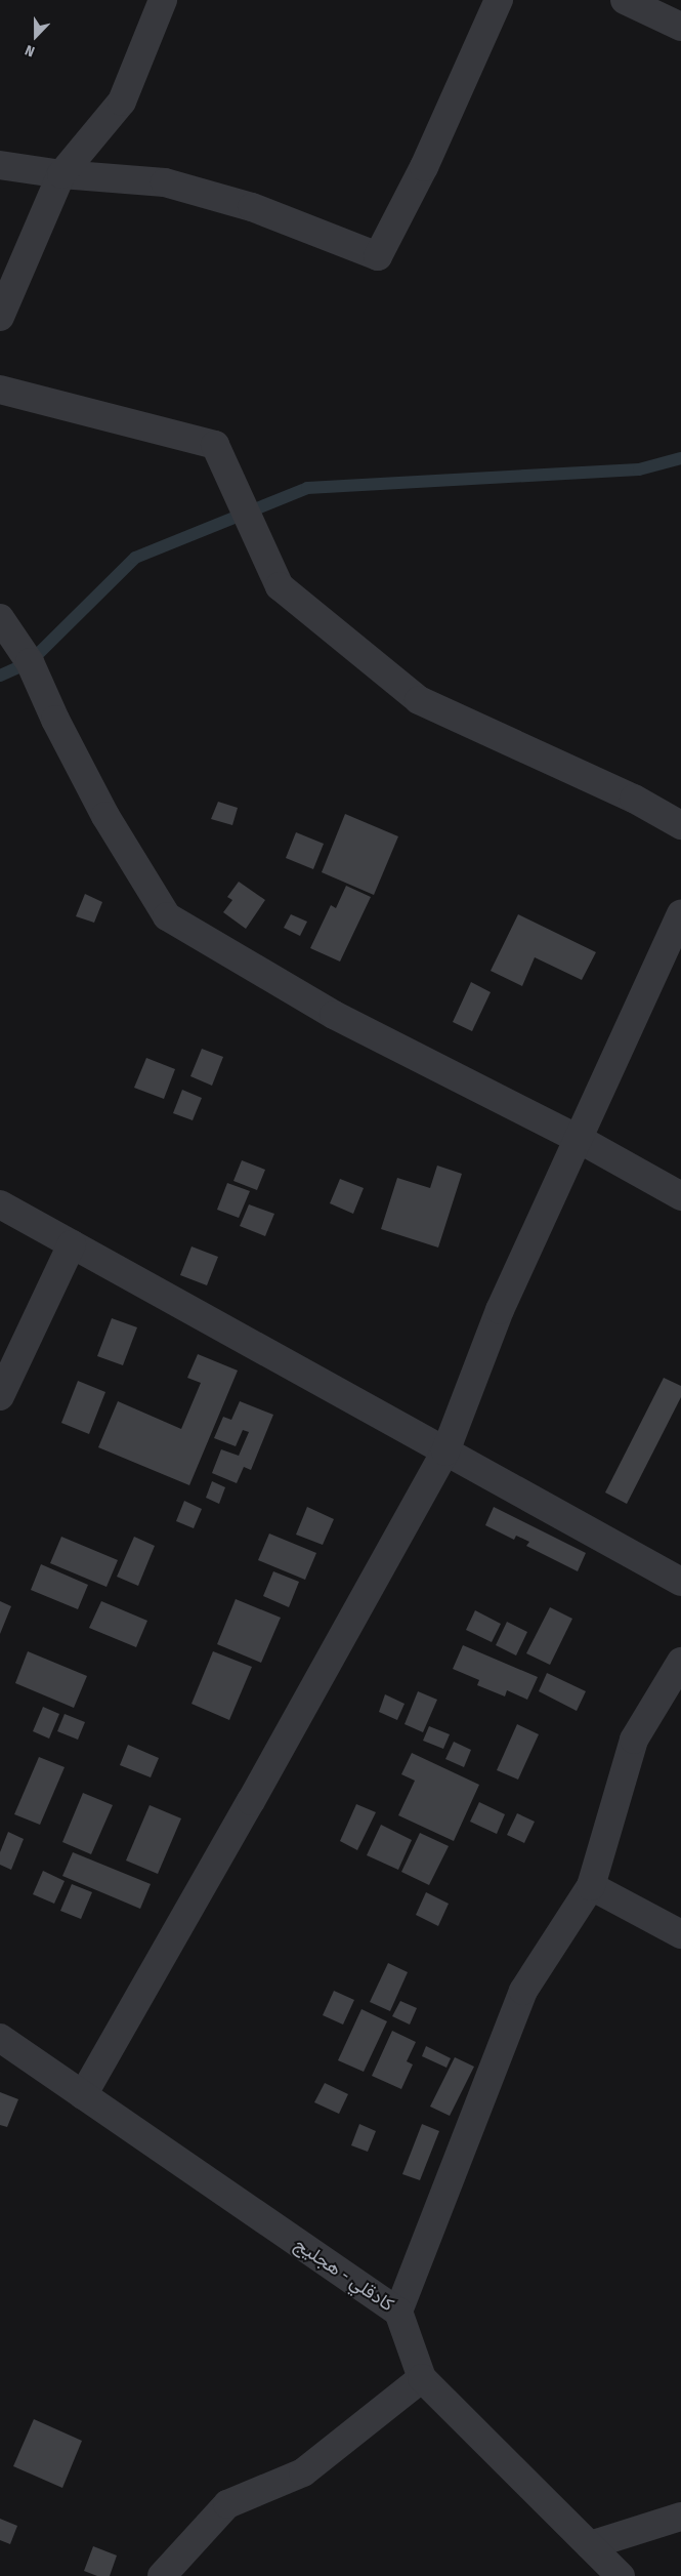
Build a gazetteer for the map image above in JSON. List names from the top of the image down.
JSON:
{
  "streets": {
    "street": ["كادقلي - هجليج"]
  },
  "north": "bottom"
}
